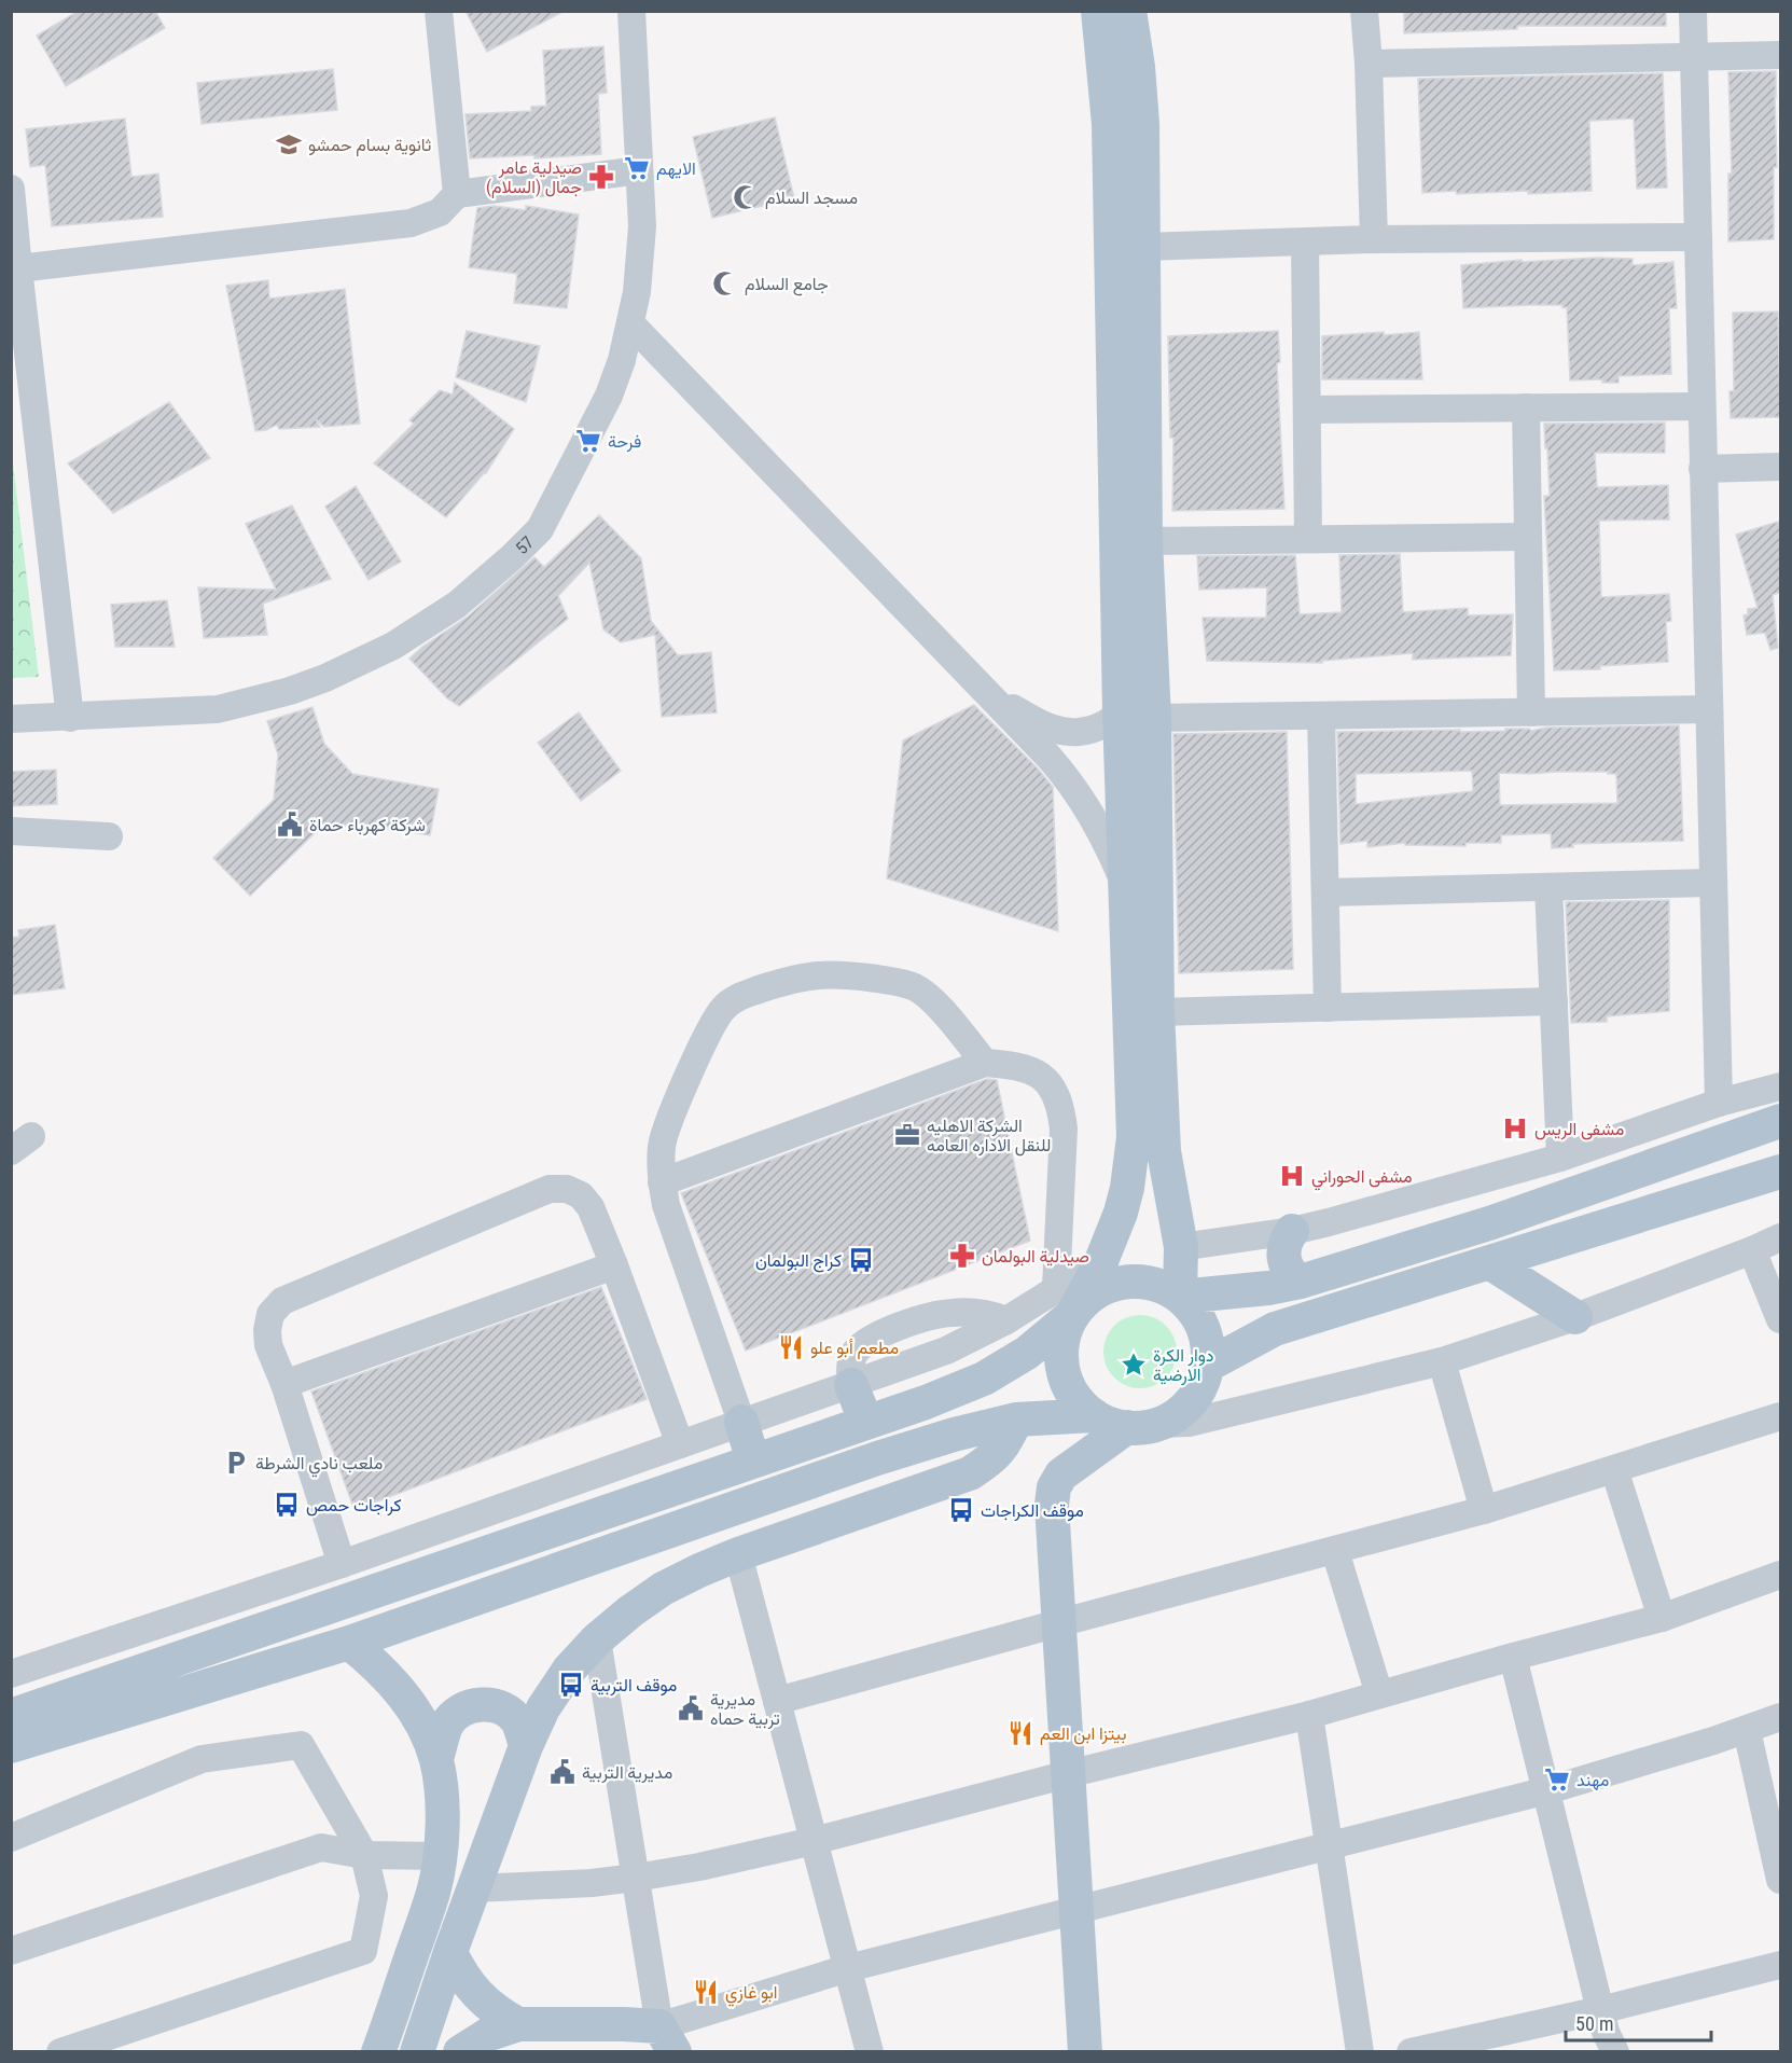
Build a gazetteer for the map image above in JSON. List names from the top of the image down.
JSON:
{
  "streets": {
    "street": ["57"]
  },
  "places": {
    "school or university": ["ثانوية بسام حمشو"],
    "supermarket": ["الايهم", "فرحة", "مهند"],
    "pharmacy": ["صيدلية عامر جمال (السلام)", "صيدلية البولمان"],
    "mosque": ["مسجد السلام", "جامع السلام"],
    "public building": ["شركة كهرباء حماة", "مديرية تربية حماه", "مديرية التربية"],
    "hospital": ["مشفى الريس", "مشفى الحوراني"],
    "office": ["الشركة الاهليه للنقل الاداره العامه"],
    "bus stop": [
      "كراج البولمان",
      "كراجات حمص",
      "موقف الكراجات",
      "موقف التربية"
    ],
    "restaurant": ["مطعم أبو علو", "بيتزا ابن العم", "ابو غازي"],
    "place": ["دوار الكرة الارضية"],
    "parking": ["ملعب نادي الشرطة"]
  },
  "scale_bar": "50 m"
}
